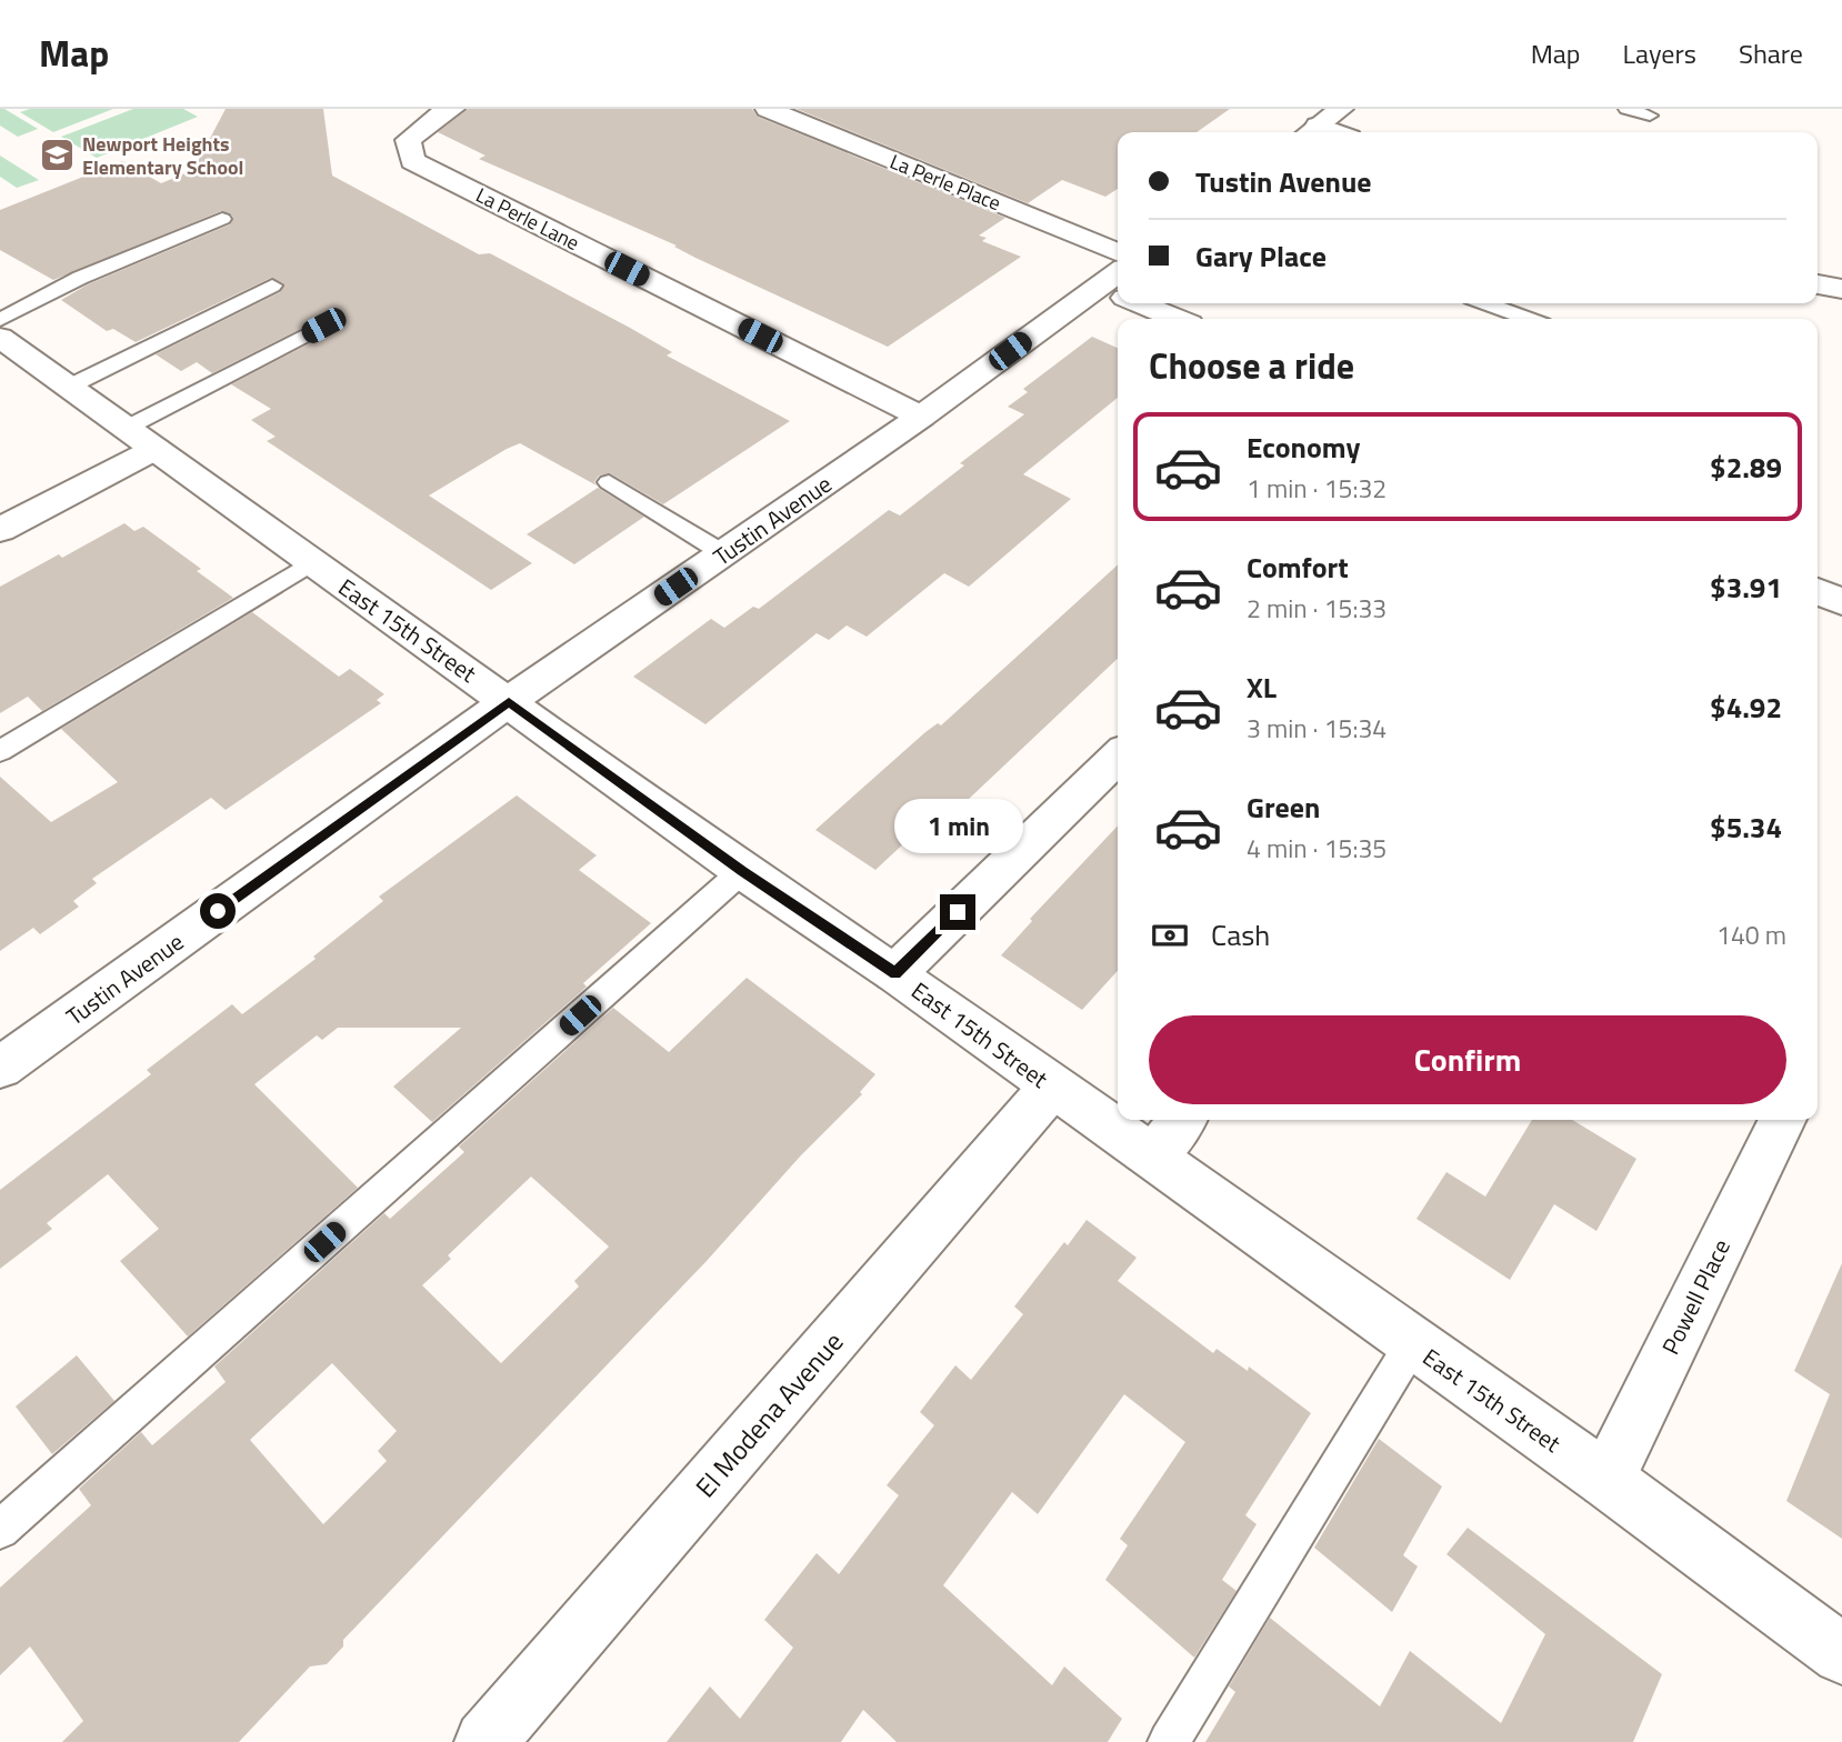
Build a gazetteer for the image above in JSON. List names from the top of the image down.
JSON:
{
  "streets": {
    "street": [
      "La Perle Place",
      "La Perle Lane",
      "Tustin Avenue",
      "East 15th Street",
      "Powell Place",
      "El Modena Avenue"
    ]
  },
  "crossings": [
    ["La Perle Lane", "Tustin Avenue"],
    ["Tustin Avenue", "East 15th Street"],
    ["East 15th Street", "Powell Place"],
    ["East 15th Street", "El Modena Avenue"]
  ],
  "places": {
    "school or university": ["Newport Heights Elementary School"]
  },
  "page": {
    "header": "Map",
    "nav": ["Map", "Layers", "Share"],
    "banner": ["Tustin Avenue", "Gary Place"],
    "heading": "Choose a ride",
    "list": [
      {
        "name": "Economy",
        "note": "1 min · 15:32",
        "value": "$2.89"
      },
      {
        "name": "Comfort",
        "note": "2 min · 15:33",
        "value": "$3.91"
      },
      {
        "name": "XL",
        "note": "3 min · 15:34",
        "value": "$4.92"
      },
      {
        "name": "Green",
        "note": "4 min · 15:35",
        "value": "$5.34"
      }
    ],
    "bubble": "1 min",
    "pay": ["Cash", "140 m"],
    "buttons": "Confirm"
  }
}
